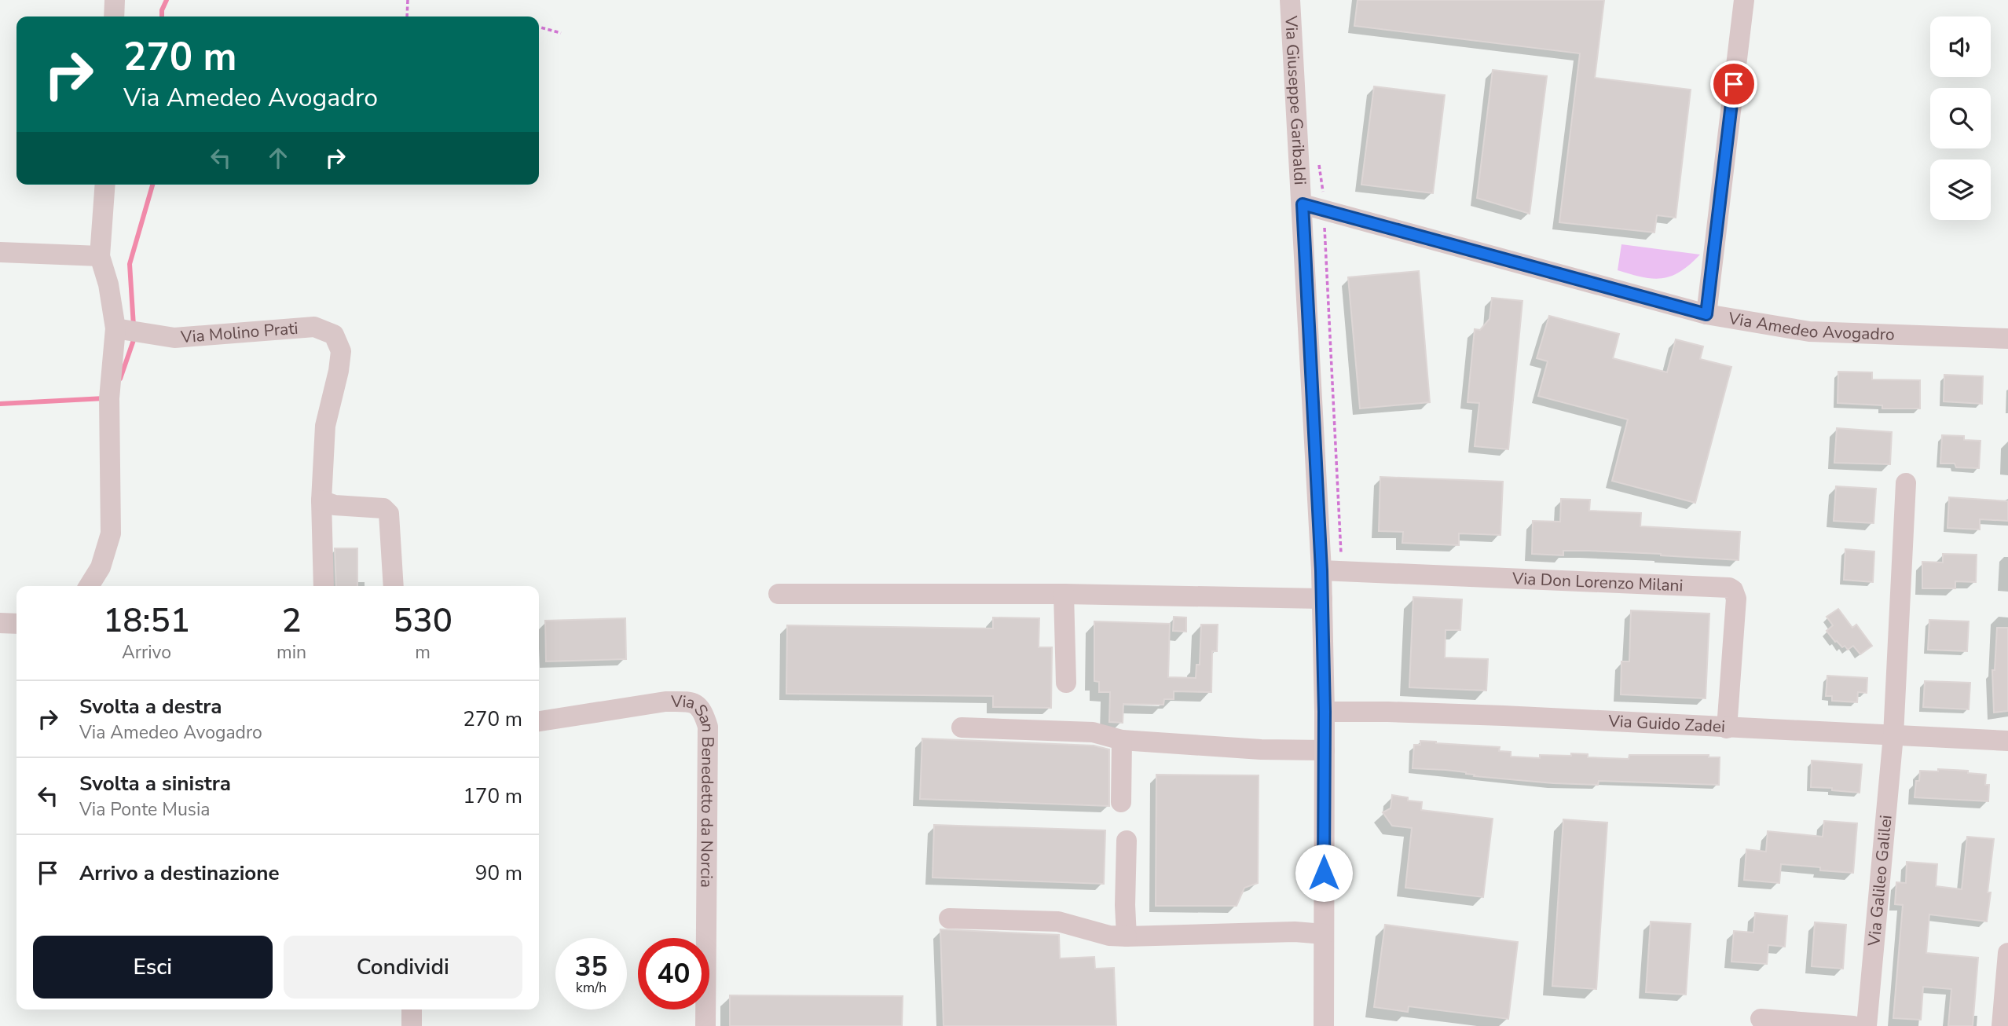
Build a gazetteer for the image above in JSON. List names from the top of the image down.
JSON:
{
  "streets": {
    "street": [
      "Via Giuseppe Garibaldi",
      "Via Amedeo Avogadro",
      "Via Molino Prati",
      "Via Don Lorenzo Milani",
      "Via Guido Zadei",
      "Via San Benedetto da Norcia",
      "Via Galileo Galilei"
    ]
  },
  "crossings": [
    ["Via Giuseppe Garibaldi", "Via Amedeo Avogadro"],
    ["Via Giuseppe Garibaldi", "Via Don Lorenzo Milani"],
    ["Via Giuseppe Garibaldi", "Via Guido Zadei"],
    ["Via Don Lorenzo Milani", "Via Guido Zadei"],
    ["Via Guido Zadei", "Via Galileo Galilei"]
  ],
  "page": {
    "turn": ["270 m", "Via Amedeo Avogadro"],
    "eta": [
      "18:51",
      "Arrivo",
      "2",
      "min",
      "530",
      "m"
    ],
    "list": [
      {
        "name": "Svolta a destra",
        "note": "Via Amedeo Avogadro",
        "value": "270 m"
      },
      {
        "name": "Svolta a sinistra",
        "note": "Via Ponte Musia",
        "value": "170 m"
      },
      {
        "name": "Arrivo a destinazione",
        "value": "90 m"
      }
    ],
    "buttons": ["Esci", "Condividi"],
    "speed": "35 km/h",
    "limit": "40"
  }
}
